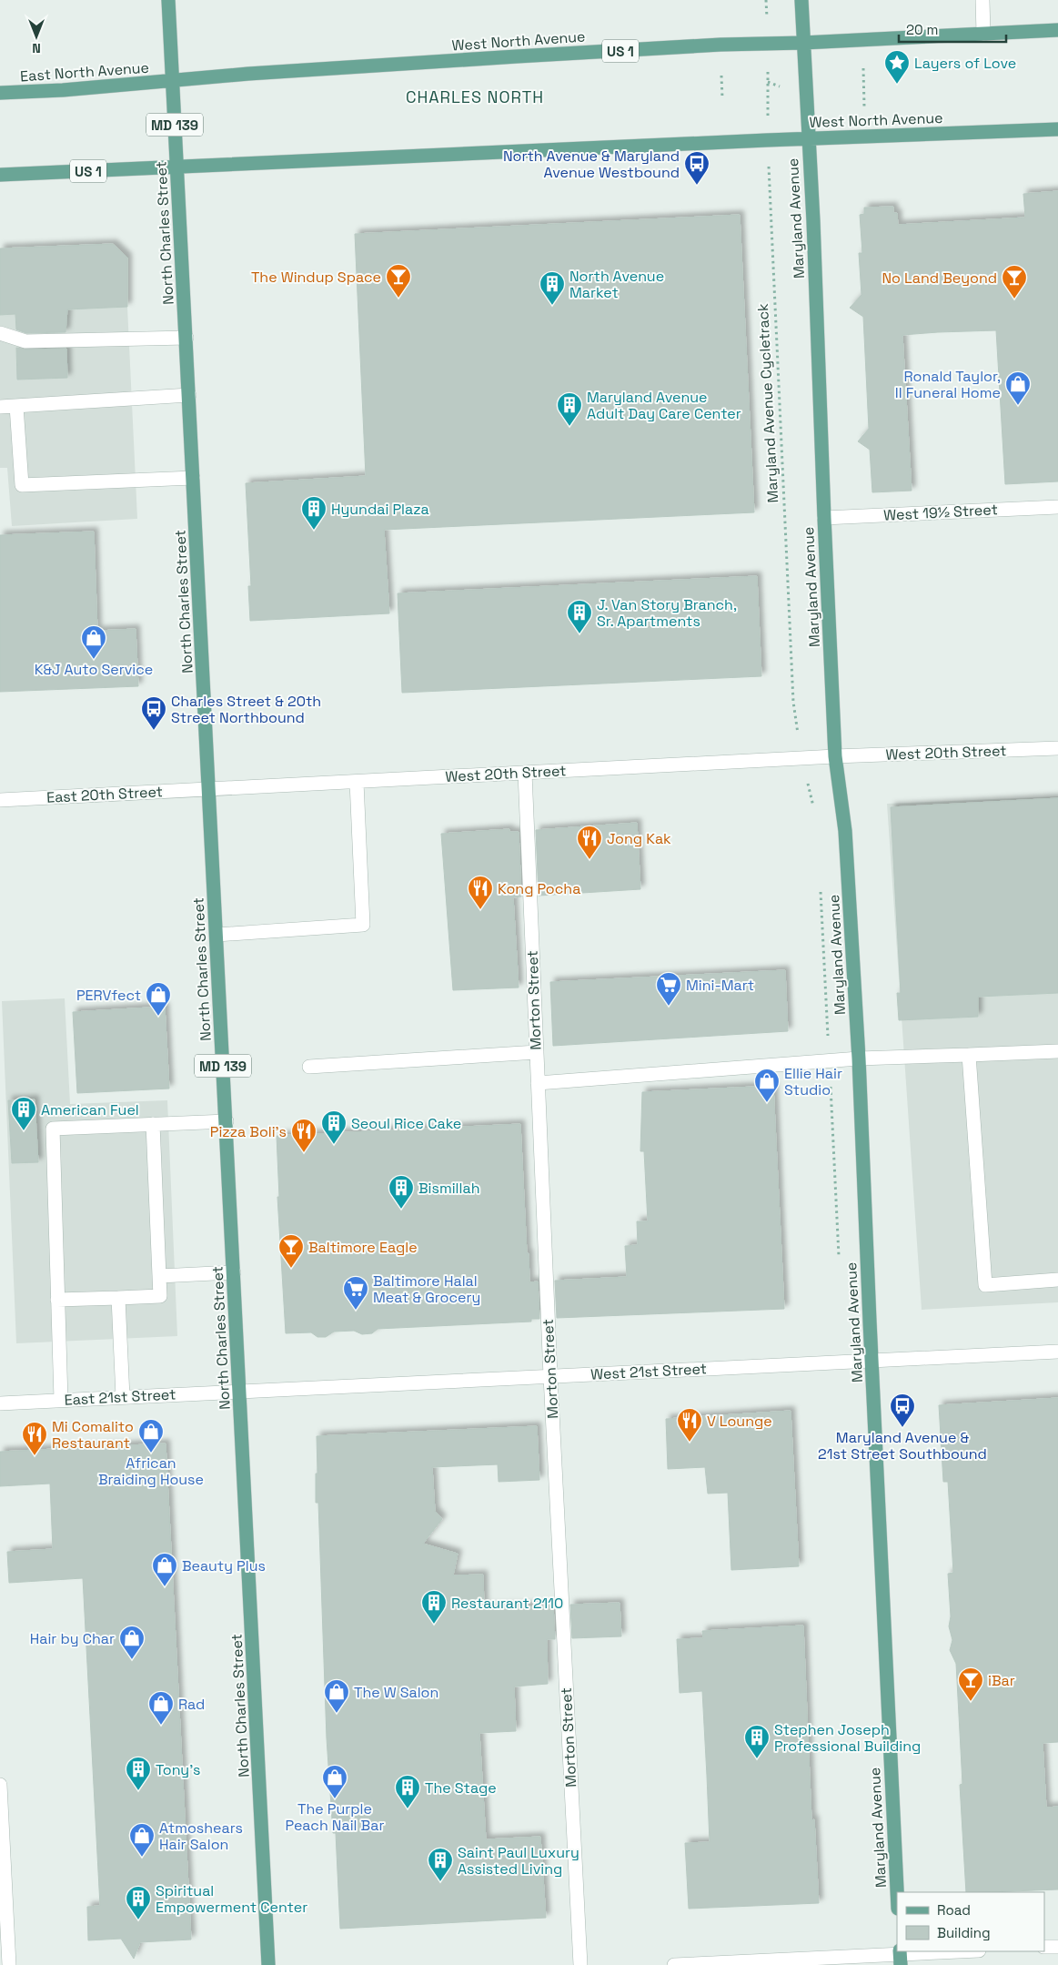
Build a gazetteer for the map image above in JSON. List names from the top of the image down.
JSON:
{
  "streets": {
    "main road": [
      "West North Avenue",
      "US 1",
      "East North Avenue",
      "MD 139",
      "Maryland Avenue",
      "North Charles Street"
    ],
    "street": [
      "West 19½ Street",
      "West 20th Street",
      "East 20th Street",
      "Morton Street",
      "West 21st Street",
      "East 21st Street"
    ],
    "path": ["Maryland Avenue Cycletrack"]
  },
  "crossings": [
    ["West North Avenue", "US 1"],
    ["West North Avenue", "East North Avenue"],
    ["West North Avenue", "Maryland Avenue"],
    ["West North Avenue", "North Charles Street"],
    ["West North Avenue", "Maryland Avenue Cycletrack"],
    ["US 1", "North Charles Street"],
    ["East North Avenue", "North Charles Street"],
    ["Maryland Avenue", "West 19½ Street"],
    ["Maryland Avenue", "West 20th Street"],
    ["Maryland Avenue", "West 21st Street"],
    ["North Charles Street", "West 20th Street"],
    ["North Charles Street", "East 20th Street"],
    ["North Charles Street", "West 21st Street"],
    ["North Charles Street", "East 21st Street"],
    ["Maryland Avenue Cycletrack", "West 20th Street"],
    ["West 20th Street", "East 20th Street"],
    ["West 20th Street", "Morton Street"],
    ["Morton Street", "West 21st Street"],
    ["West 21st Street", "East 21st Street"]
  ],
  "districts": ["CHARLES NORTH"],
  "places": {
    "place": ["Layers of Love"],
    "bus stop": ["North Avenue & Maryland Avenue Westbound", "Charles Street & 20th Street Northbound", "Maryland Avenue & 21st Street Southbound"],
    "bar": [
      "The Windup Space",
      "No Land Beyond",
      "Baltimore Eagle",
      "iBar"
    ],
    "building": [
      "North Avenue Market",
      "Maryland Avenue Adult Day Care Center",
      "Hyundai Plaza",
      "J. Van Story Branch, Sr. Apartments",
      "American Fuel",
      "Seoul Rice Cake",
      "Bismillah",
      "Restaurant 2110",
      "Stephen Joseph Professional Building",
      "Tony’s",
      "The Stage",
      "Saint Paul Luxury Assisted Living",
      "Spiritual Empowerment Center"
    ],
    "shop": [
      "Ronald Taylor, II Funeral Home",
      "K&J Auto Service",
      "PERVfect",
      "Ellie Hair Studio",
      "African Braiding House",
      "Beauty Plus",
      "Hair by Char",
      "The W Salon",
      "Rad",
      "The Purple Peach Nail Bar",
      "Atmoshears Hair Salon"
    ],
    "restaurant": [
      "Jong Kak",
      "Kong Pocha",
      "Pizza Boli's",
      "V Lounge",
      "Mi Comalito Restaurant"
    ],
    "supermarket": ["Mini-Mart", "Baltimore Halal Meat & Grocery"]
  },
  "legend": ["Road", "Building"],
  "scale_bar": "20 m",
  "north": "bottom"
}
